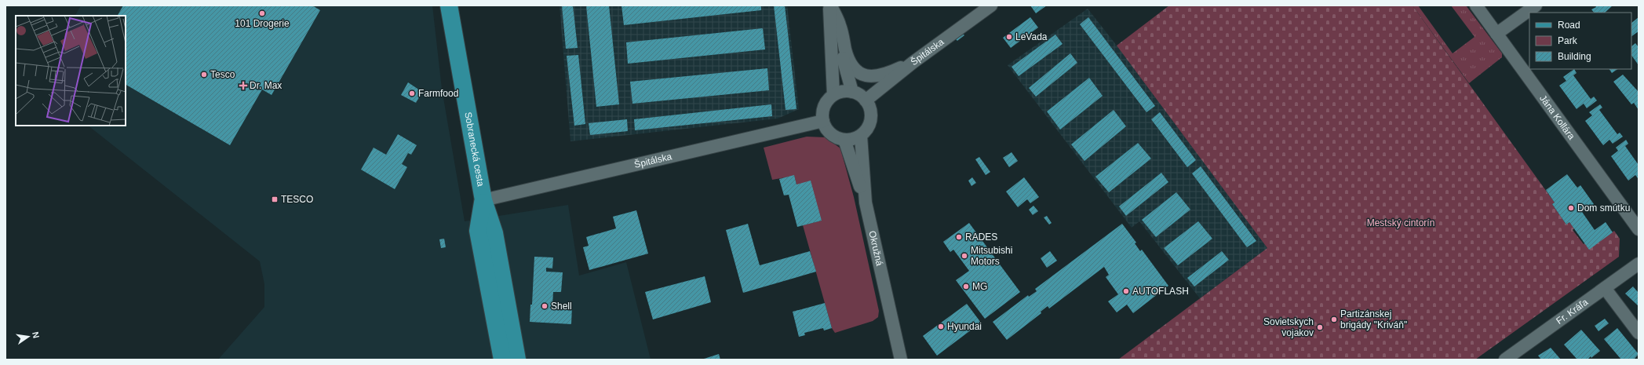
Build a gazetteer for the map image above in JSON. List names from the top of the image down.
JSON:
{
  "streets": {
    "main road": ["Sobranecká cesta"],
    "street": [
      "Špitálska",
      "Jána Kollára",
      "Okružná",
      "Fr. Kráľa"
    ]
  },
  "crossings": [
    ["Špitálska", "Sobranecká cesta"],
    ["Špitálska", "Okružná"]
  ],
  "parks": ["Mestský cintorín"],
  "places": {
    "other": [
      "101 Drogerie",
      "LeVada",
      "Tesco",
      "Farmfood",
      "Dom smútku",
      "RADES",
      "Mitsubishi Motors",
      "MG",
      "AUTOFLASH",
      "Shell",
      "Partizánskej brigády \"Kriváň\"",
      "Hyundai",
      "Sovietskych vojakov"
    ],
    "health": ["Dr. Max"],
    "transit": ["TESCO"]
  },
  "legend": ["Road", "Park", "Building"],
  "north": "right"
}
